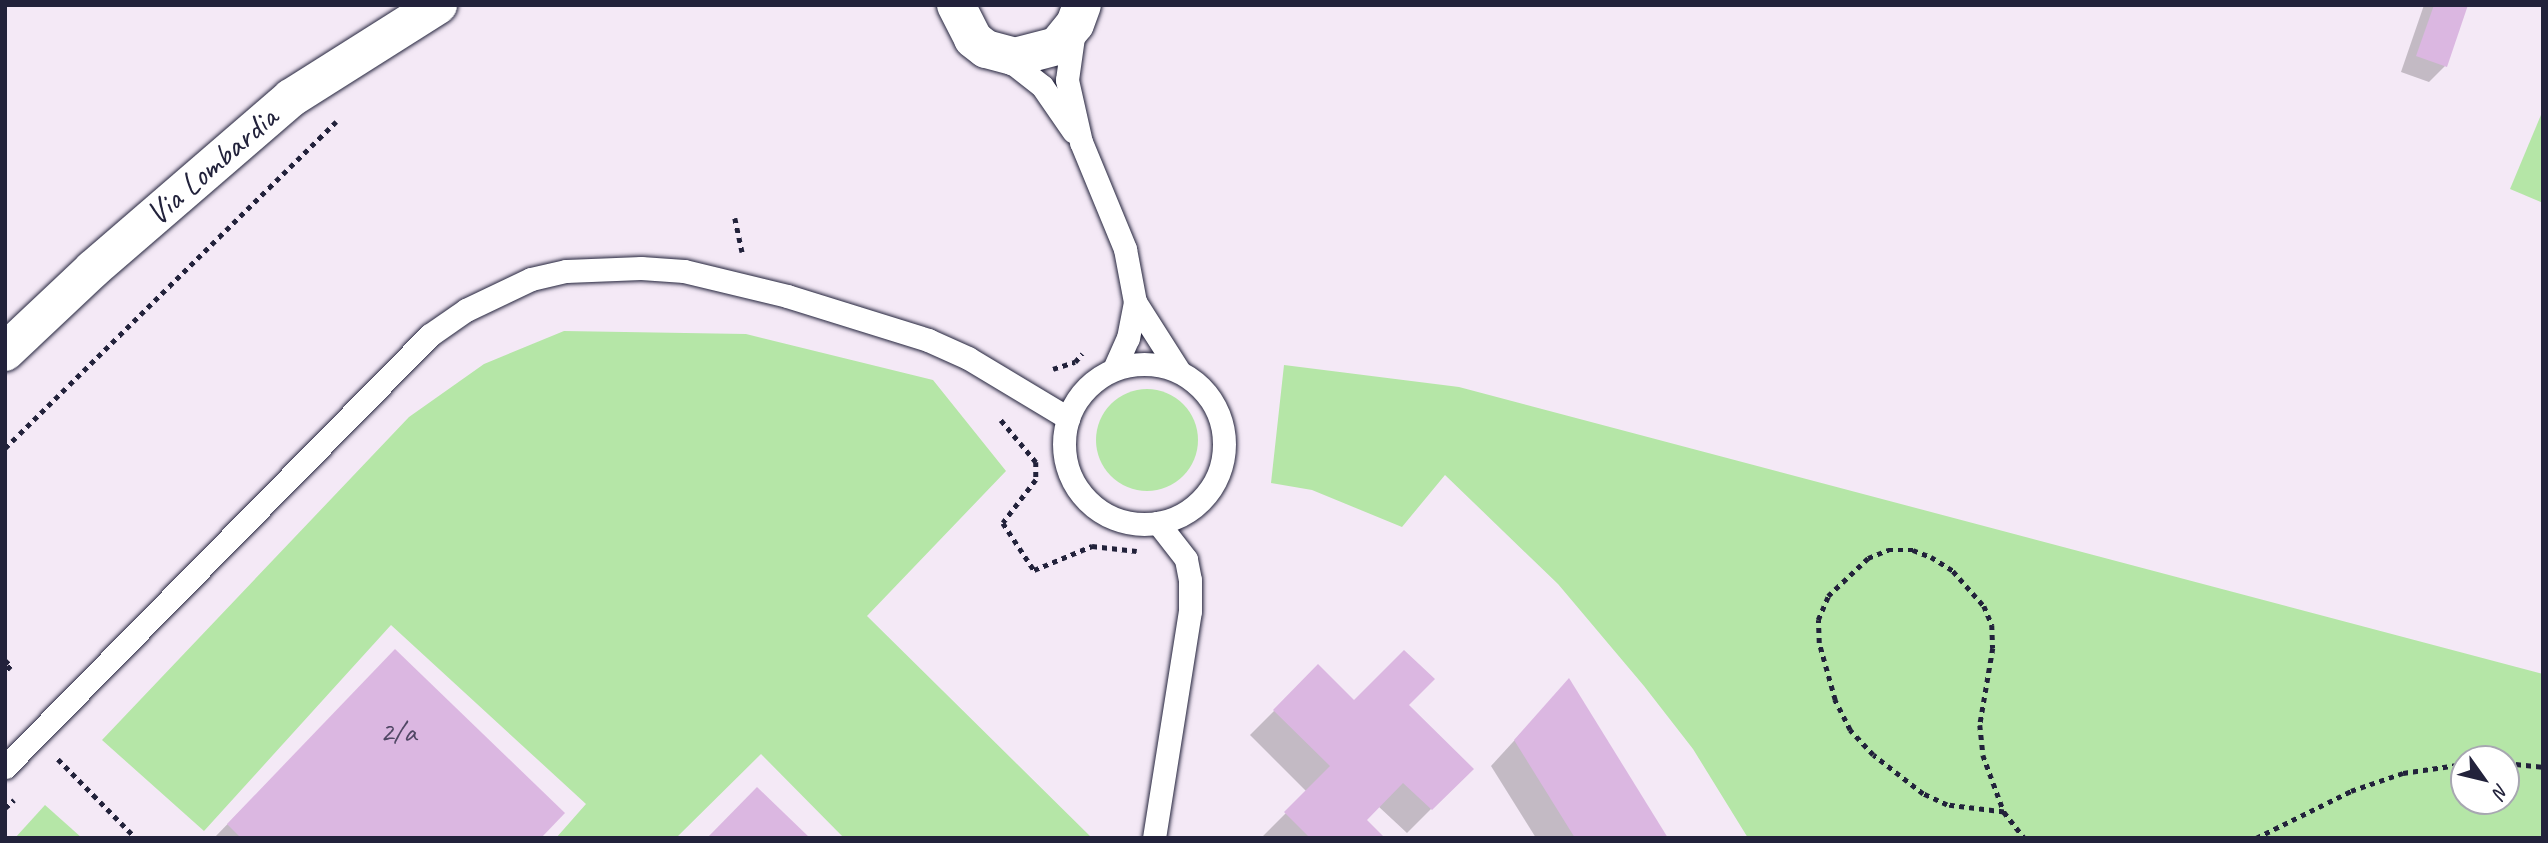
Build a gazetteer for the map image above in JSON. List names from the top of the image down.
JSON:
{
  "streets": {
    "street": ["Via Lombardia"]
  },
  "house_numbers": ["2/a"],
  "north": "bottom right"
}
